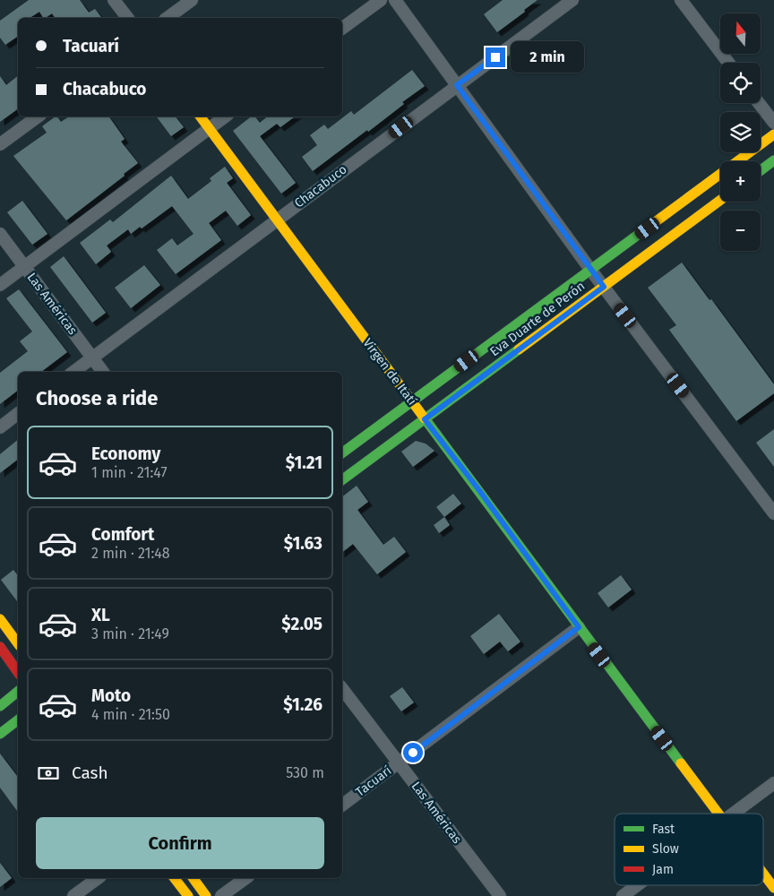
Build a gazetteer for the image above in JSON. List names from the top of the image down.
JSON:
{
  "streets": {
    "street": [
      "Chacabuco",
      "Las Américas",
      "Eva Duarte de Perón",
      "Virgen de Itatí",
      "Tacuarí"
    ]
  },
  "crossings": [
    ["Chacabuco", "Las Américas"],
    ["Chacabuco", "Virgen de Itatí"],
    ["Las Américas", "Tacuarí"],
    ["Eva Duarte de Perón", "Virgen de Itatí"],
    ["Virgen de Itatí", "Tacuarí"]
  ],
  "legend": ["Fast", "Slow", "Jam"],
  "north": "top",
  "page": {
    "map_buttons": ["+", "−"],
    "banner": ["Tacuarí", "Chacabuco"],
    "bubble": "2 min",
    "heading": "Choose a ride",
    "list": [
      {
        "name": "Economy",
        "note": "1 min · 21:47",
        "value": "$1.21"
      },
      {
        "name": "Comfort",
        "note": "2 min · 21:48",
        "value": "$1.63"
      },
      {
        "name": "XL",
        "note": "3 min · 21:49",
        "value": "$2.05"
      },
      {
        "name": "Moto",
        "note": "4 min · 21:50",
        "value": "$1.26"
      }
    ],
    "pay": ["Cash", "530 m"],
    "buttons": "Confirm"
  }
}
